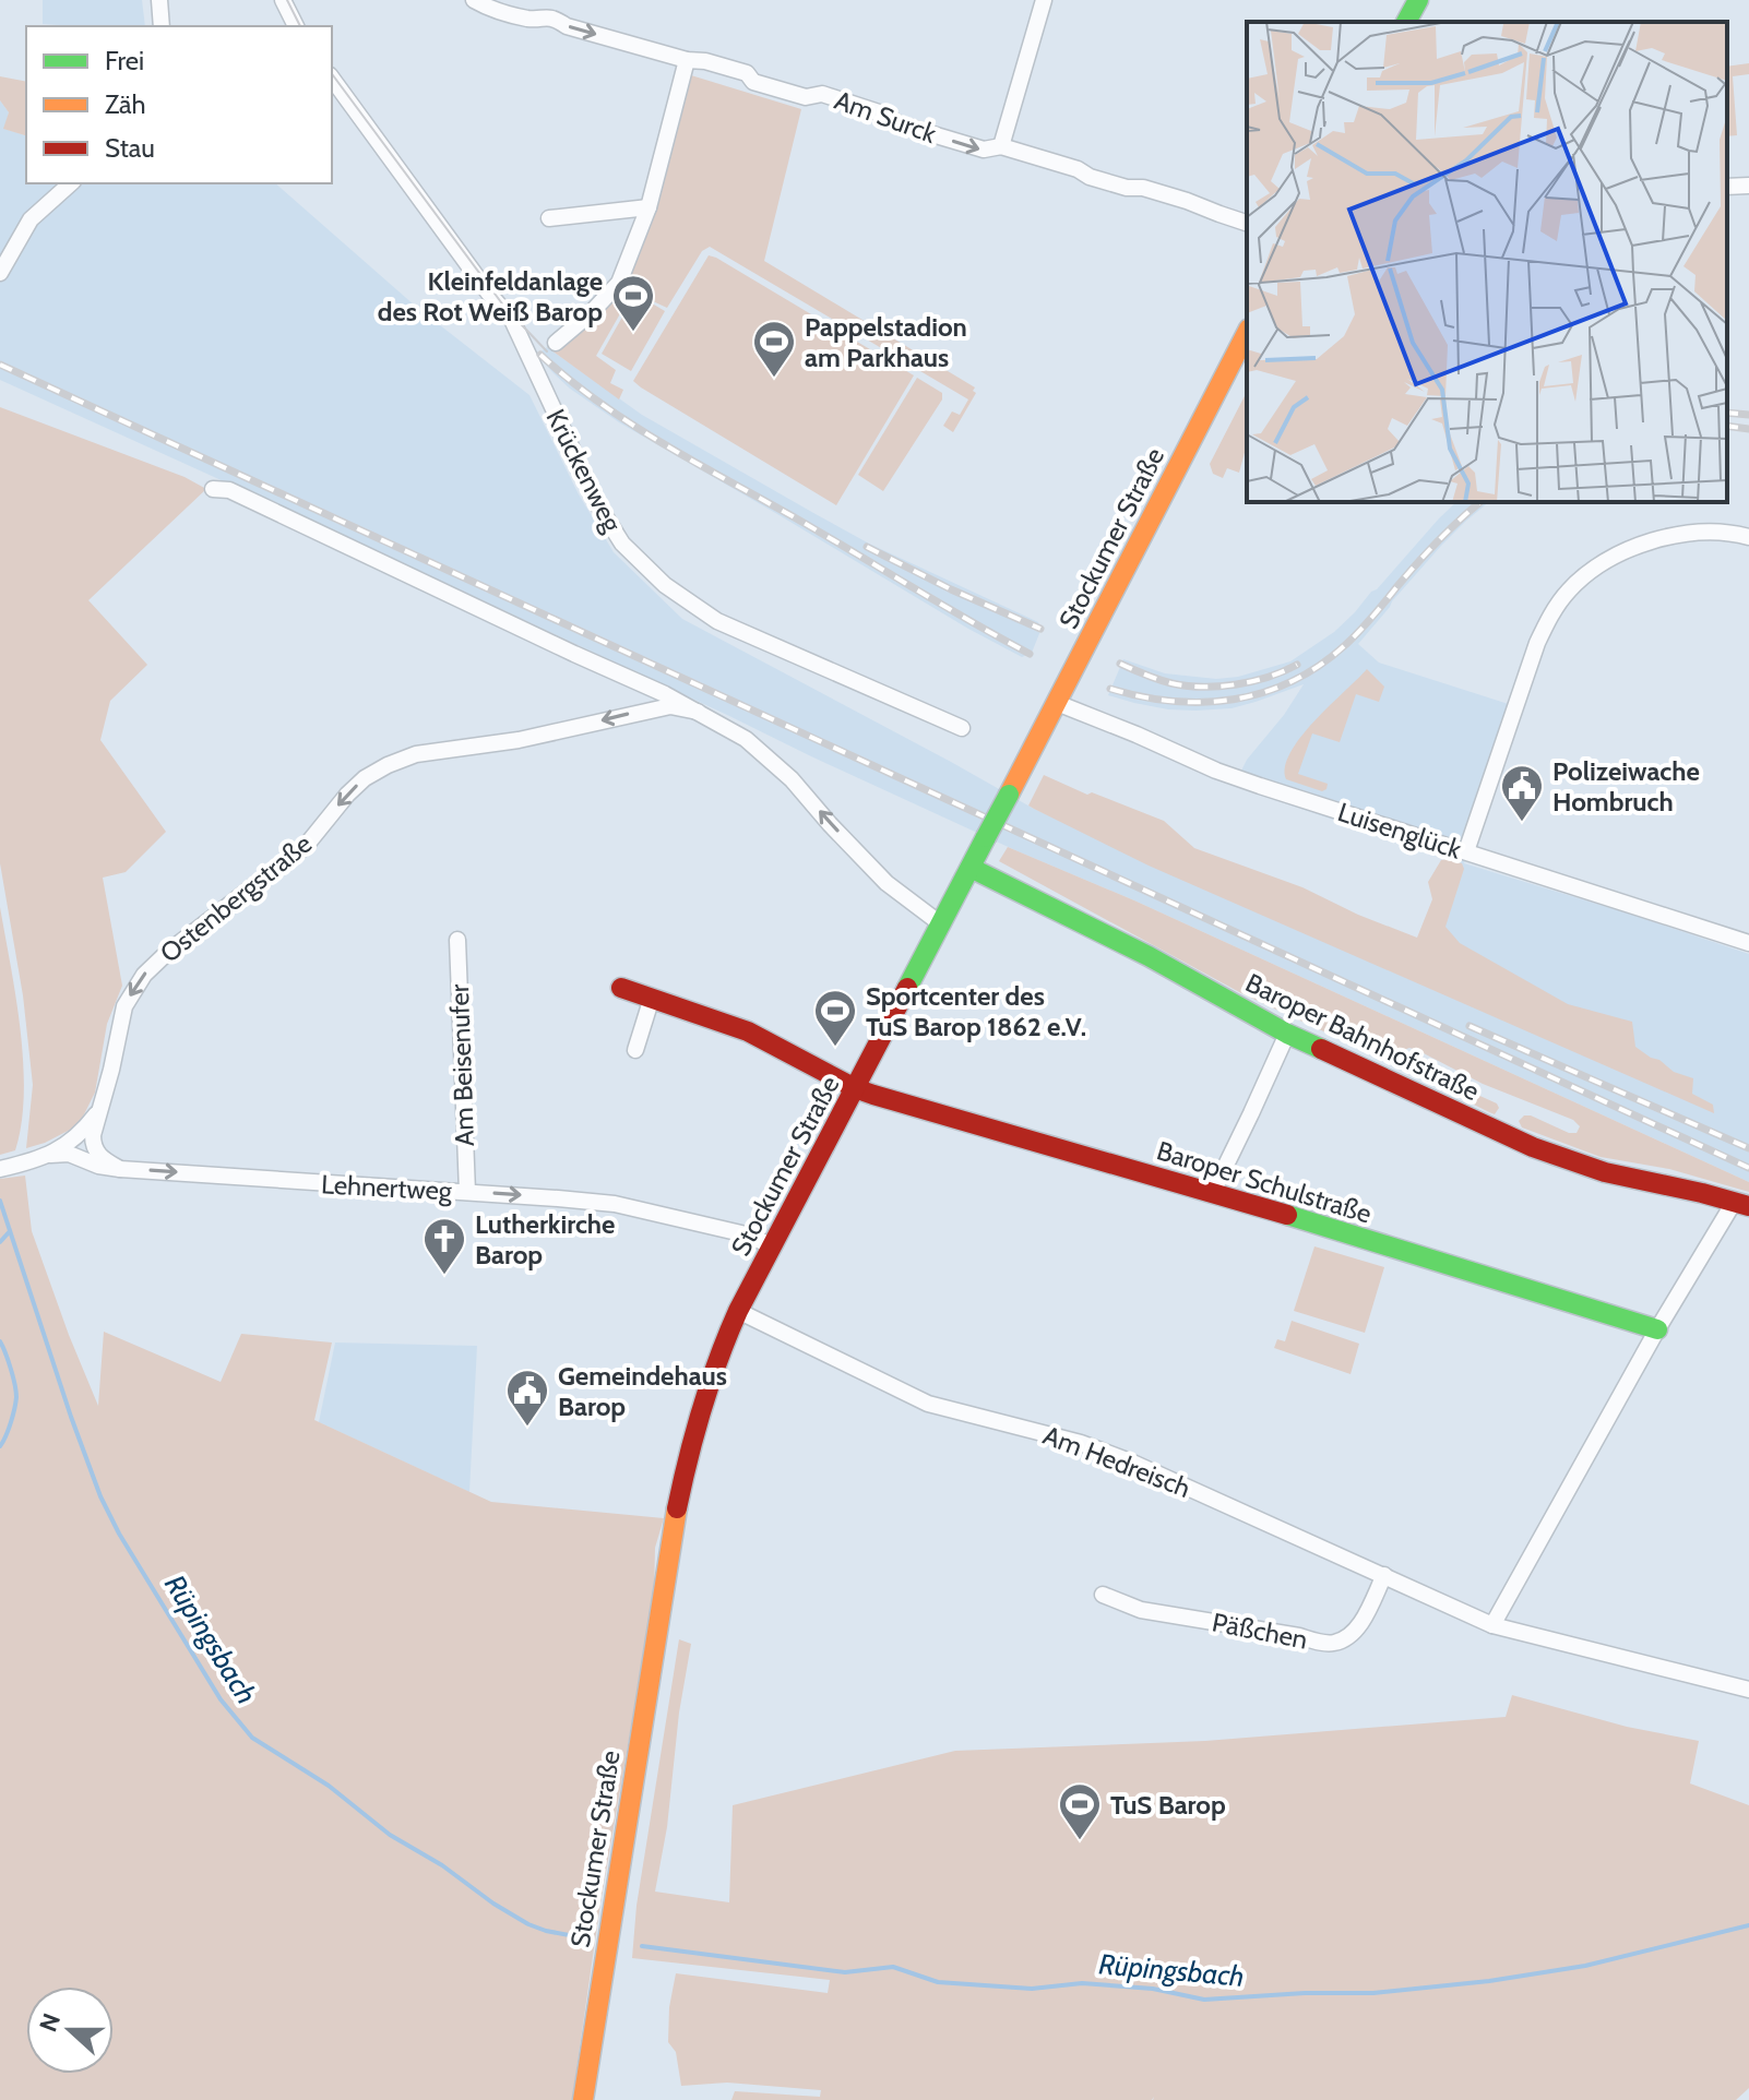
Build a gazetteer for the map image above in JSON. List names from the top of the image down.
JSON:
{
  "streets": {
    "main road": ["Stockumer Straße", "Baroper Bahnhofstraße", "Baroper Schulstraße"],
    "street": [
      "Am Surck",
      "Krückenweg",
      "Luisenglück",
      "Ostenbergstraße",
      "Am Beisenufer",
      "Lehnertweg",
      "Am Hedreisch",
      "Päßchen"
    ]
  },
  "crossings": [
    ["Stockumer Straße", "Luisenglück"],
    ["Stockumer Straße", "Ostenbergstraße"],
    ["Stockumer Straße", "Baroper Bahnhofstraße"],
    ["Stockumer Straße", "Baroper Schulstraße"],
    ["Stockumer Straße", "Lehnertweg"],
    ["Stockumer Straße", "Am Hedreisch"],
    ["Ostenbergstraße", "Lehnertweg"],
    ["Am Beisenufer", "Lehnertweg"],
    ["Am Hedreisch", "Päßchen"]
  ],
  "one_way": ["Am Surck", "Lehnertweg"],
  "water": ["Rüpingsbach"],
  "places": {
    "sports": [
      "Kleinfeldanlage des Rot Weiß Barop",
      "Pappelstadion am Parkhaus",
      "Sportcenter des TuS Barop 1862 e.V.",
      "TuS Barop"
    ],
    "public building": ["Polizeiwache Hombruch", "Gemeindehaus Barop"],
    "church": ["Lutherkirche Barop"]
  },
  "legend": ["Frei", "Zäh", "Stau"],
  "north": "left"
}
